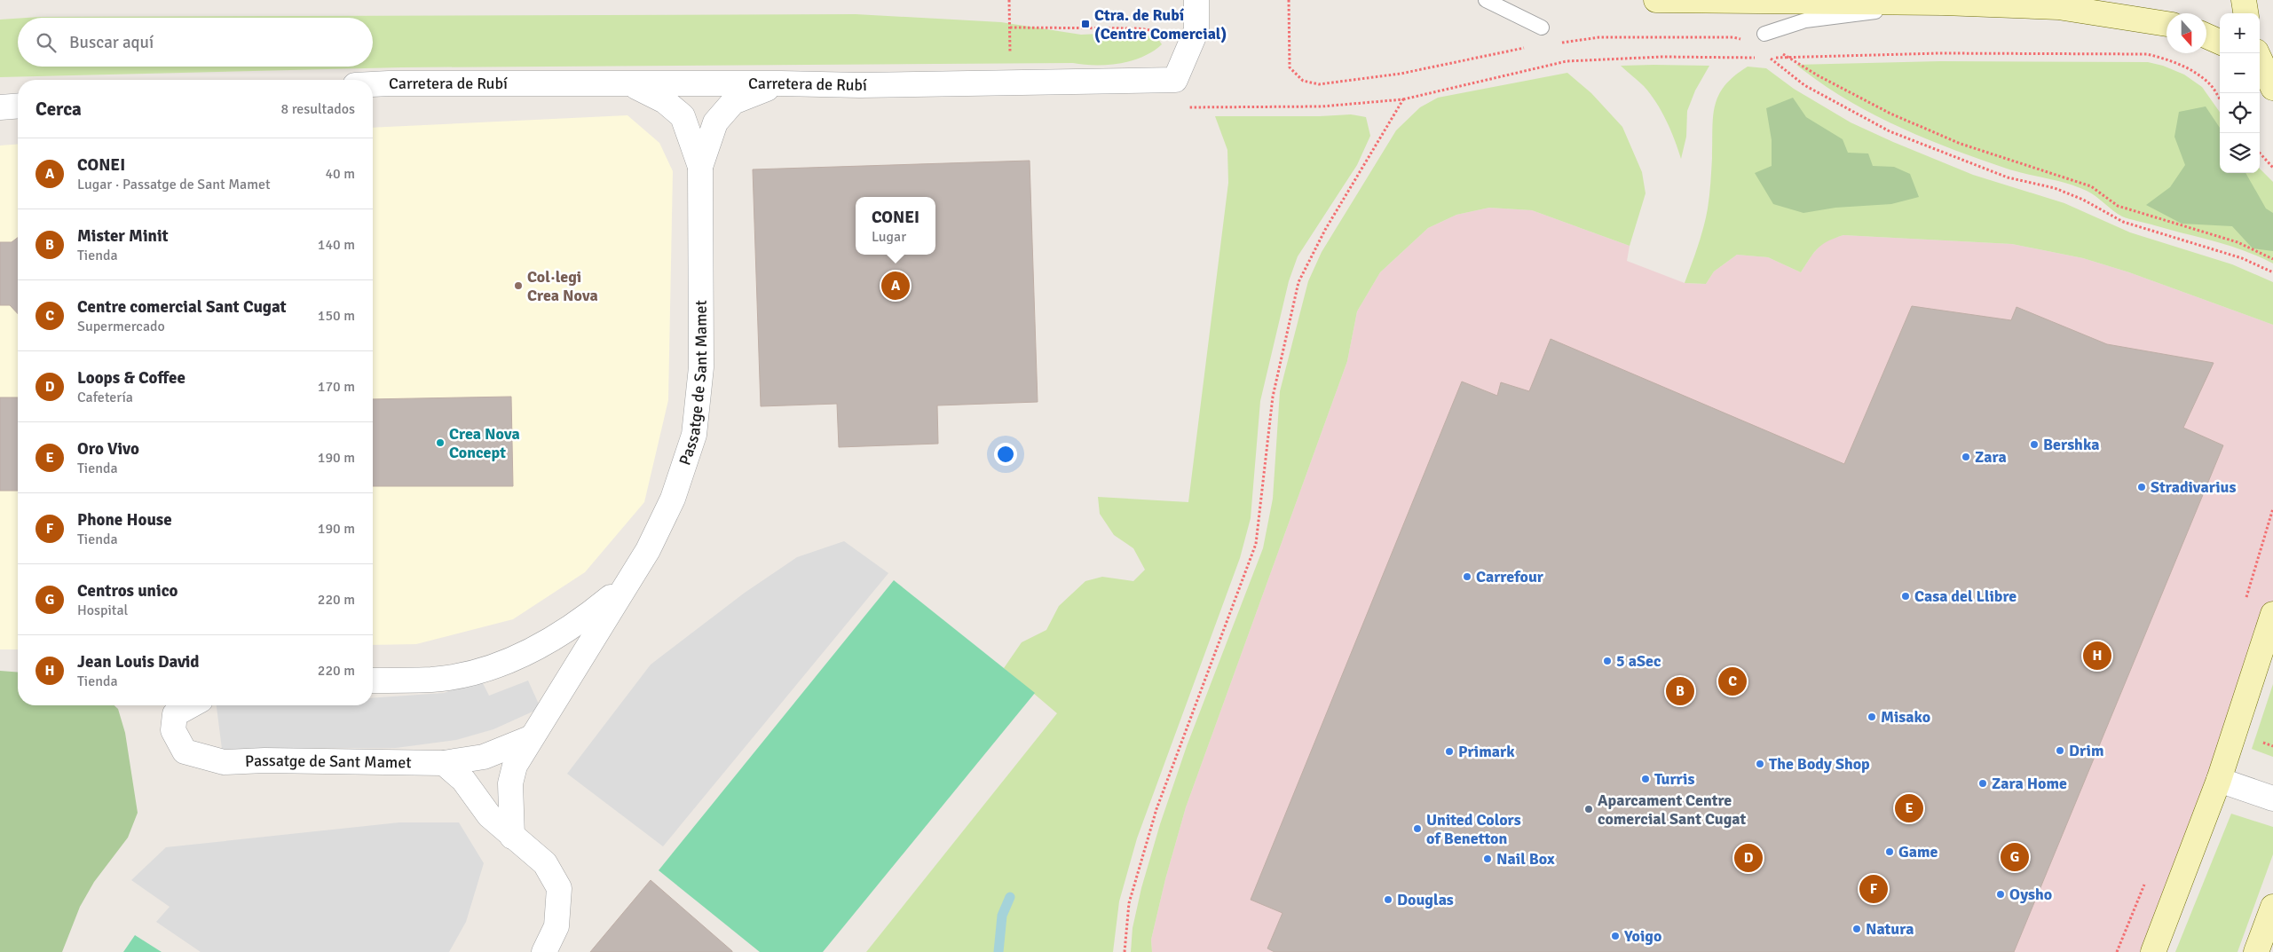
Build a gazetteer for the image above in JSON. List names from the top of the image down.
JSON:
{
  "streets": {
    "street": ["Carretera de Rubí", "Passatge de Sant Mamet"]
  },
  "crossings": [
    ["Carretera de Rubí", "Passatge de Sant Mamet"]
  ],
  "places": {
    "transit": ["Ctra. de Rubí (Centre Comercial)"],
    "other": [
      "Col·legi Crea Nova",
      "Crea Nova Concept",
      "Bershka",
      "Zara",
      "Stradivarius",
      "Carrefour",
      "Casa del Llibre",
      "5 aSec",
      "Misako",
      "Drim",
      "Primark",
      "The Body Shop",
      "Turris",
      "Zara Home",
      "Aparcament Centre comercial Sant Cugat",
      "United Colors of Benetton",
      "Game",
      "Nail Box",
      "Oysho",
      "Douglas",
      "Natura",
      "Yoigo"
    ]
  },
  "north": "bottom",
  "page": {
    "map_buttons": ["+", "−"],
    "search": "Buscar aquí",
    "heading": ["Cerca", "8 resultados"],
    "list": [
      {
        "mark": "A",
        "name": "CONEI",
        "note": "Lugar · Passatge de Sant Mamet",
        "value": "40 m"
      },
      {
        "mark": "B",
        "name": "Mister Minit",
        "note": "Tienda",
        "value": "140 m"
      },
      {
        "mark": "C",
        "name": "Centre comercial Sant Cugat",
        "note": "Supermercado",
        "value": "150 m"
      },
      {
        "mark": "D",
        "name": "Loops & Coffee",
        "note": "Cafetería",
        "value": "170 m"
      },
      {
        "mark": "E",
        "name": "Oro Vivo",
        "note": "Tienda",
        "value": "190 m"
      },
      {
        "mark": "F",
        "name": "Phone House",
        "note": "Tienda",
        "value": "190 m"
      },
      {
        "mark": "G",
        "name": "Centros unico",
        "note": "Hospital",
        "value": "220 m"
      },
      {
        "mark": "H",
        "name": "Jean Louis David",
        "note": "Tienda",
        "value": "220 m"
      }
    ],
    "popup": ["CONEI", "Lugar"],
    "pins": [
      "A",
      "H",
      "C",
      "B",
      "E",
      "G",
      "D",
      "F"
    ]
  }
}
